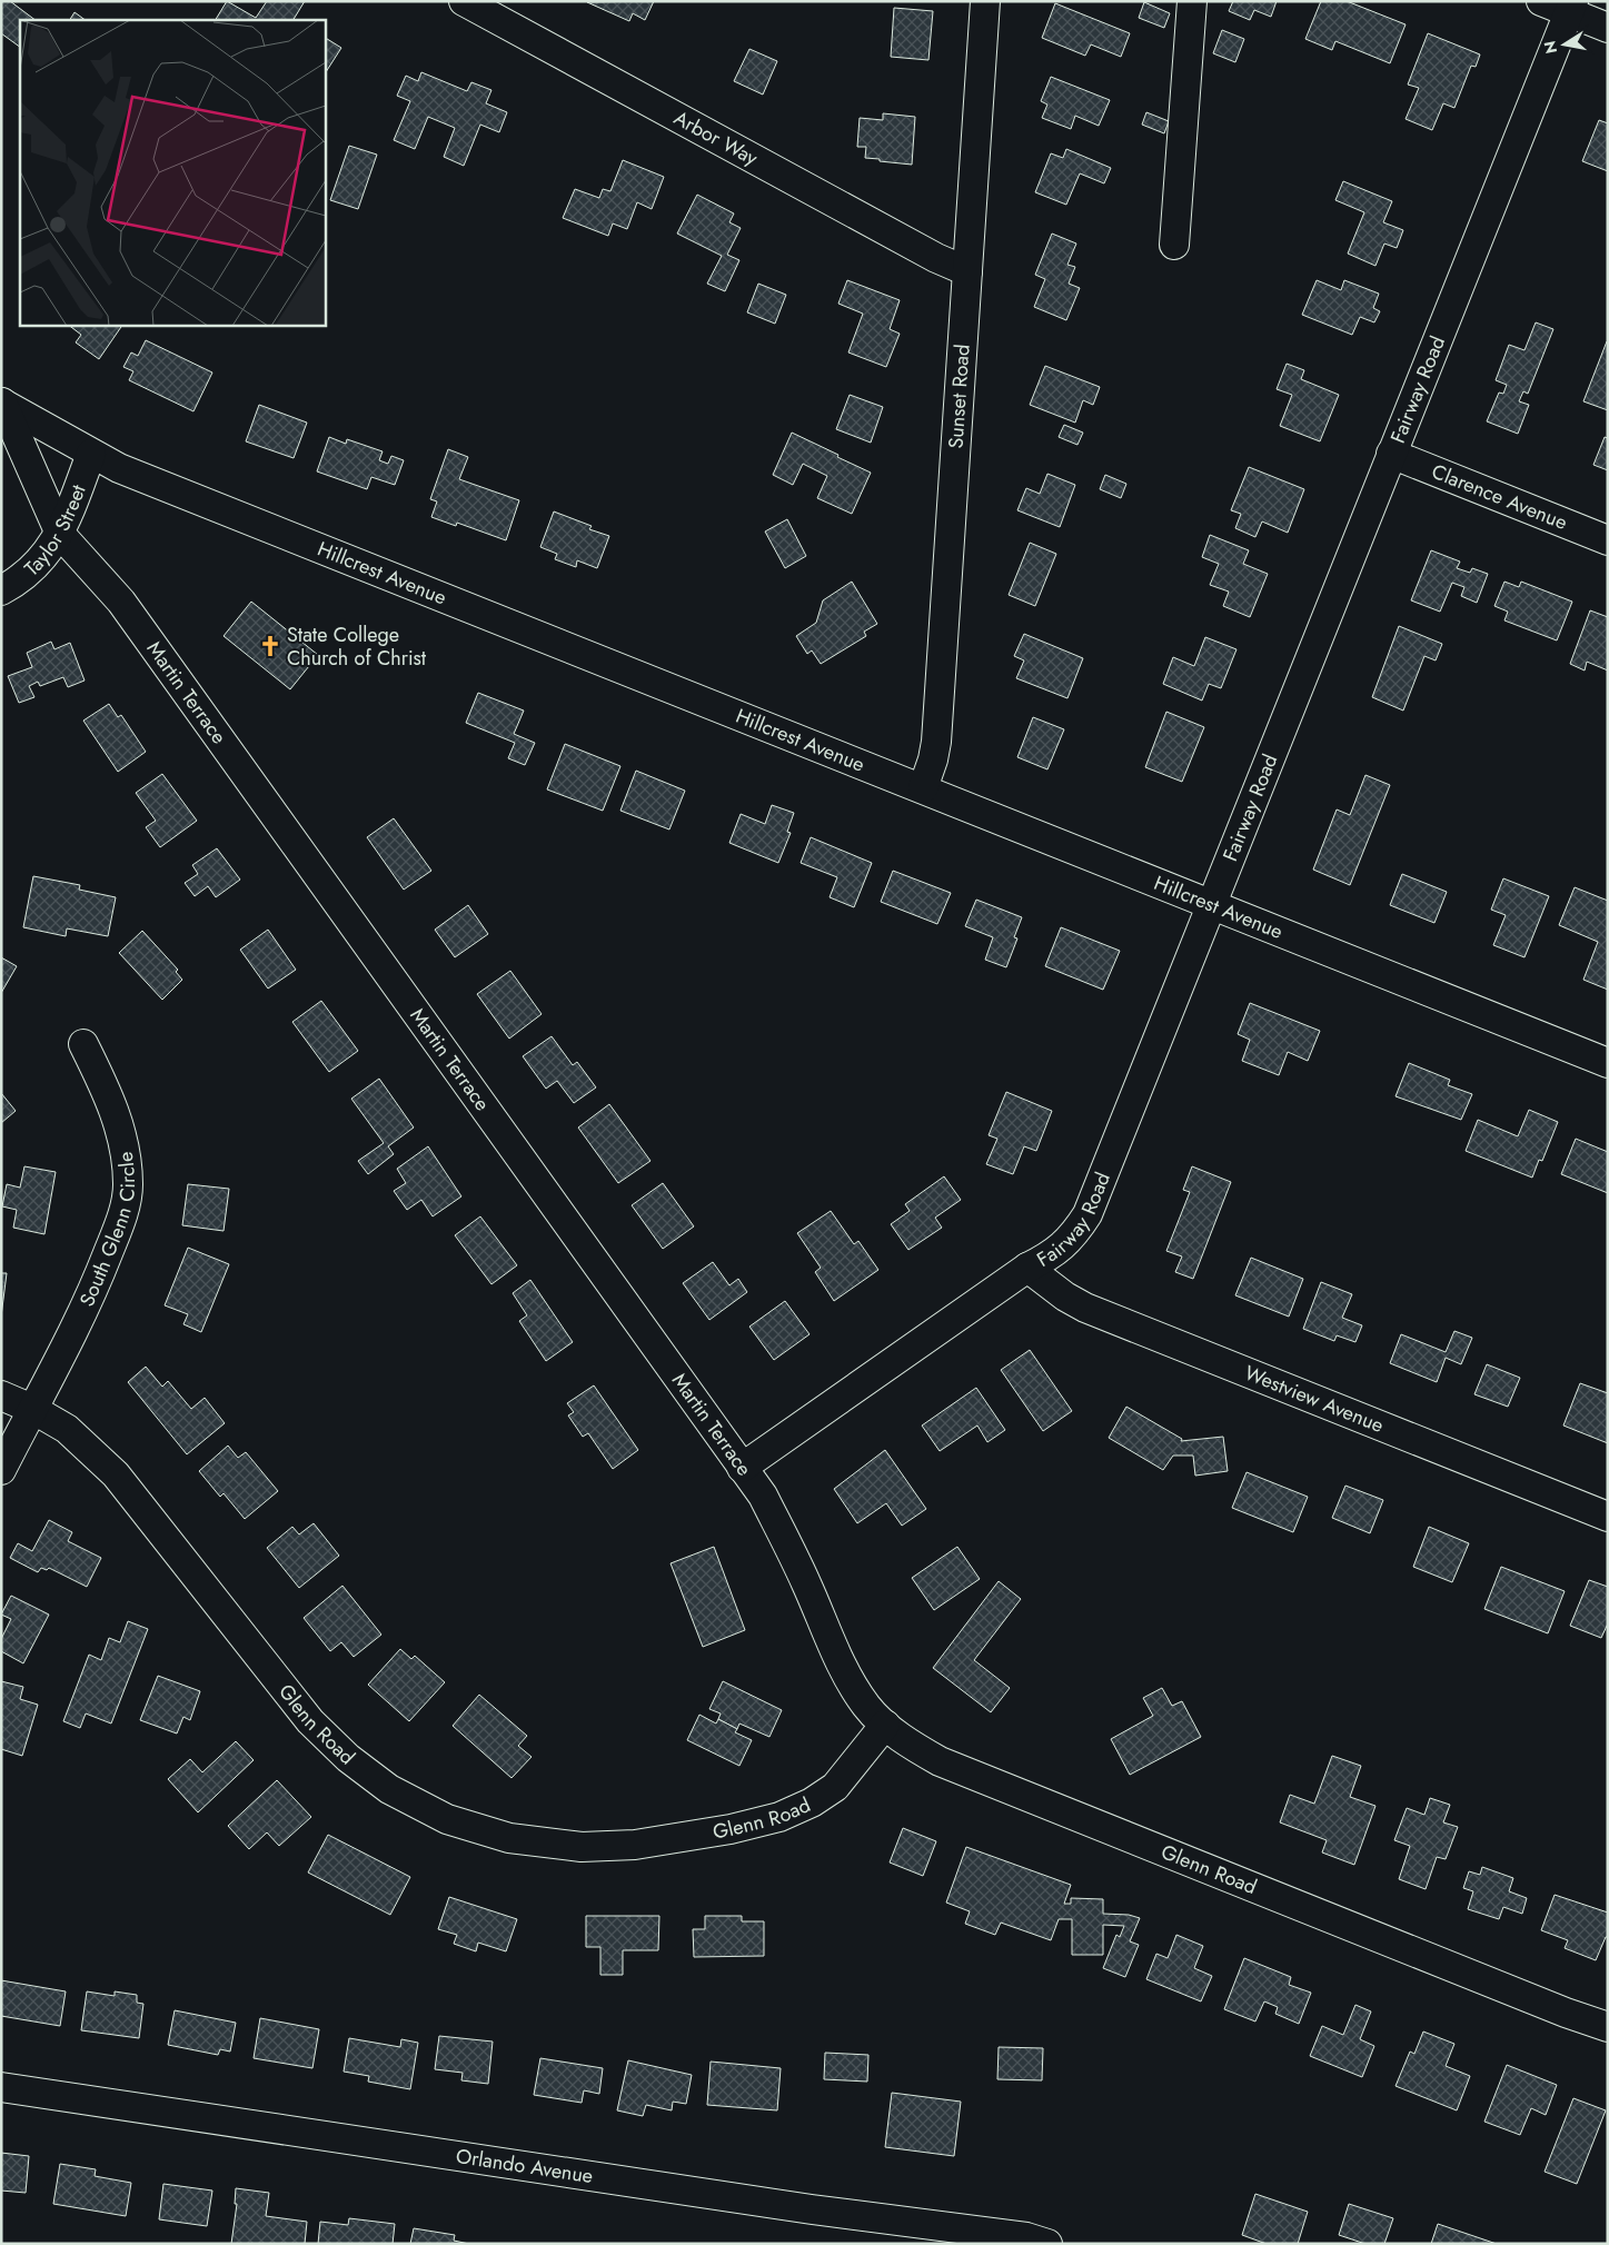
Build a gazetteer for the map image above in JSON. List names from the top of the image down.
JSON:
{
  "streets": {
    "street": [
      "Arbor Way",
      "Fairway Road",
      "Sunset Road",
      "Clarence Avenue",
      "Taylor Street",
      "Hillcrest Avenue",
      "Martin Terrace",
      "South Glenn Circle",
      "Westview Avenue",
      "Glenn Road",
      "Orlando Avenue"
    ]
  },
  "crossings": [
    ["Arbor Way", "Sunset Road"],
    ["Fairway Road", "Clarence Avenue"],
    ["Fairway Road", "Hillcrest Avenue"],
    ["Fairway Road", "Martin Terrace"],
    ["Fairway Road", "Westview Avenue"],
    ["Sunset Road", "Hillcrest Avenue"],
    ["Taylor Street", "Hillcrest Avenue"],
    ["Taylor Street", "Martin Terrace"],
    ["Hillcrest Avenue", "Martin Terrace"],
    ["Martin Terrace", "Glenn Road"],
    ["South Glenn Circle", "Glenn Road"]
  ],
  "places": {
    "church": ["State College Church of Christ"]
  },
  "north": "left"
}
